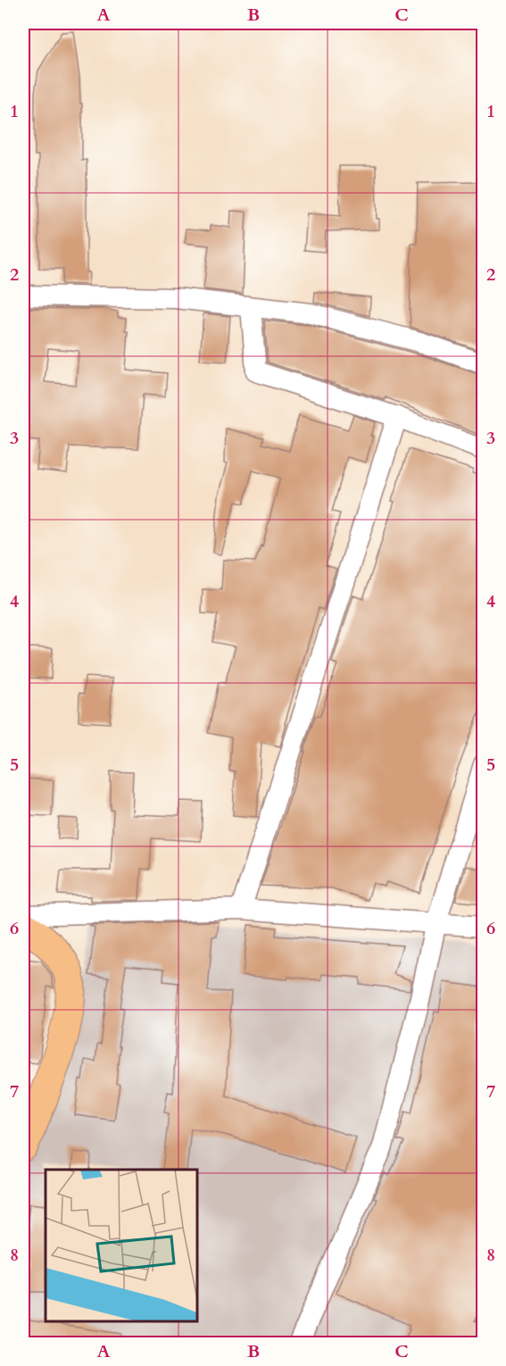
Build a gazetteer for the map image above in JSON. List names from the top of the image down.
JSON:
{
  "grid": {
    "columns": ["A", "B", "C"],
    "rows": [
      "1",
      "2",
      "3",
      "4",
      "5",
      "6",
      "7",
      "8"
    ]
  }
}
